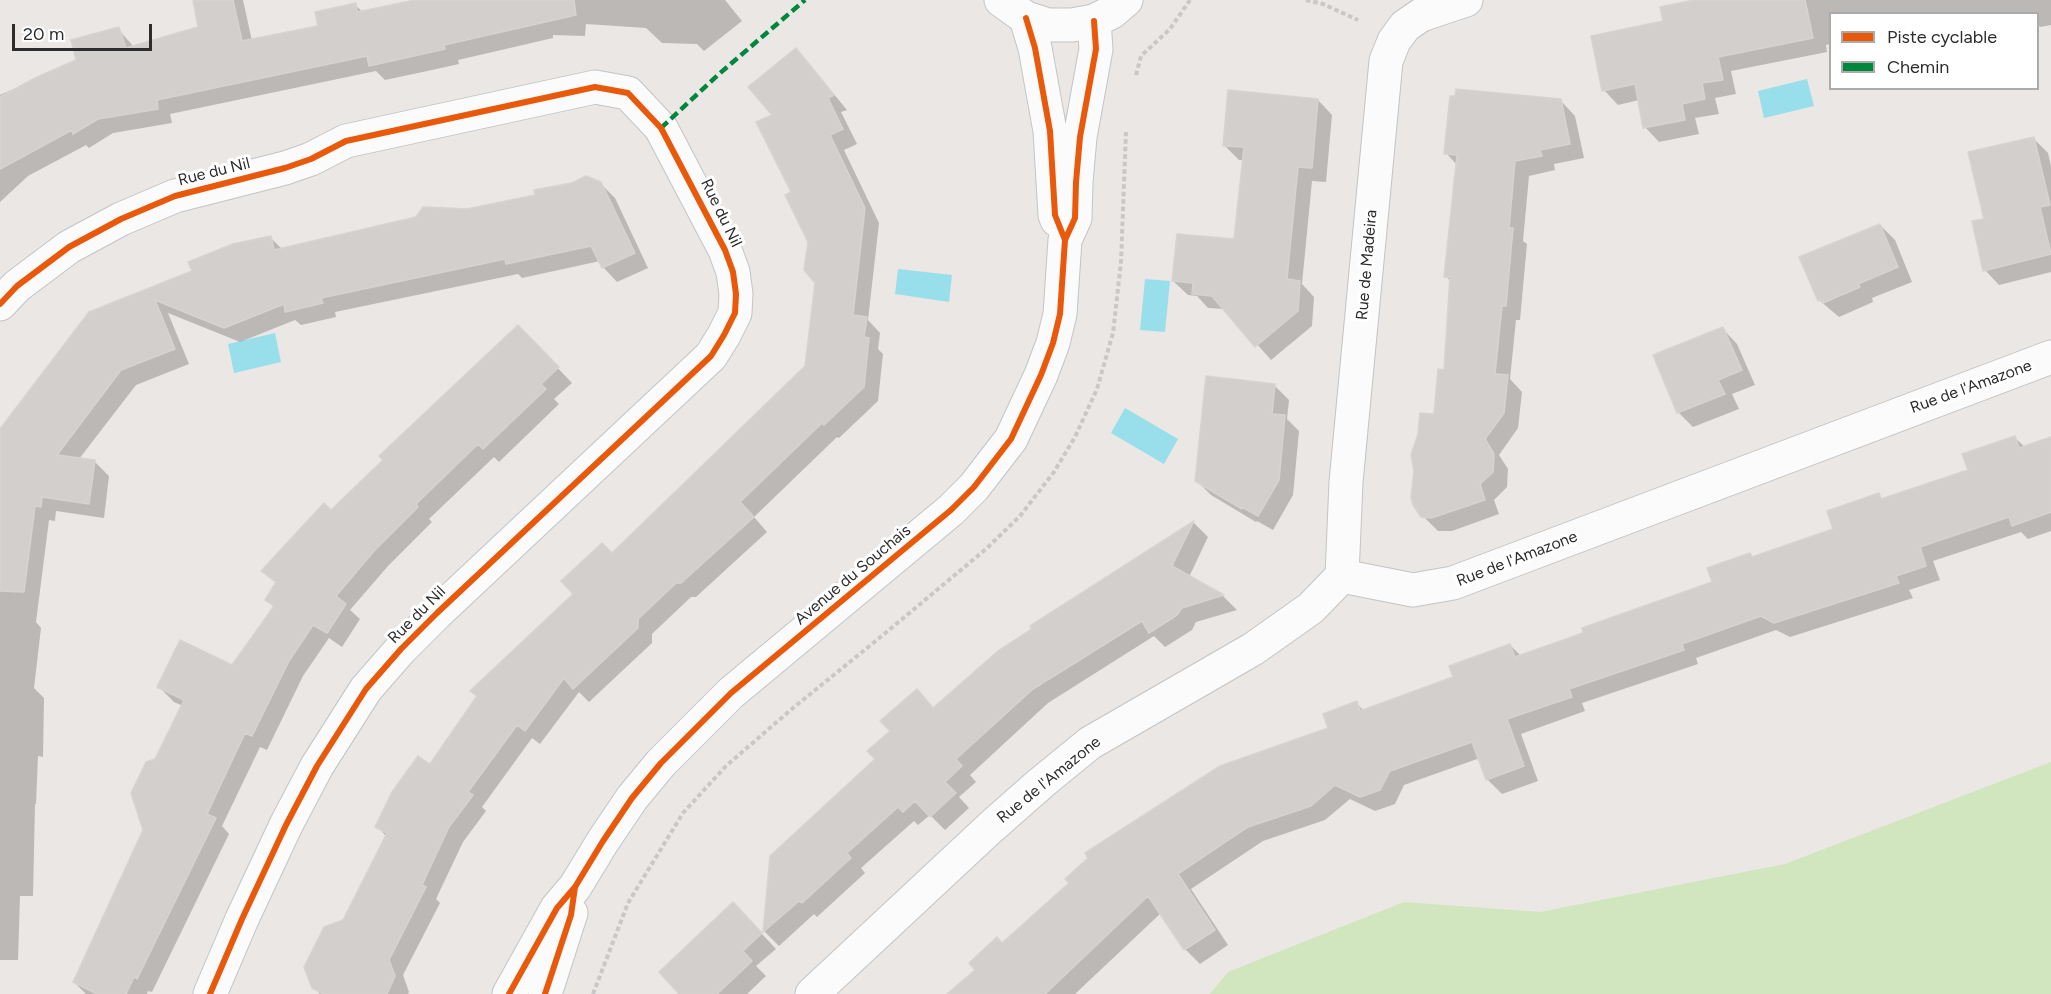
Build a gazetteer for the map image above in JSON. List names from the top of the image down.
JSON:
{
  "streets": {
    "street": [
      "Rue du Nil",
      "Rue de Madeira",
      "Rue de l'Amazone",
      "Avenue du Souchais"
    ]
  },
  "crossings": [
    ["Rue de Madeira", "Rue de l'Amazone"]
  ],
  "legend": ["Piste cyclable", "Chemin"],
  "scale_bar": "20 m"
}
